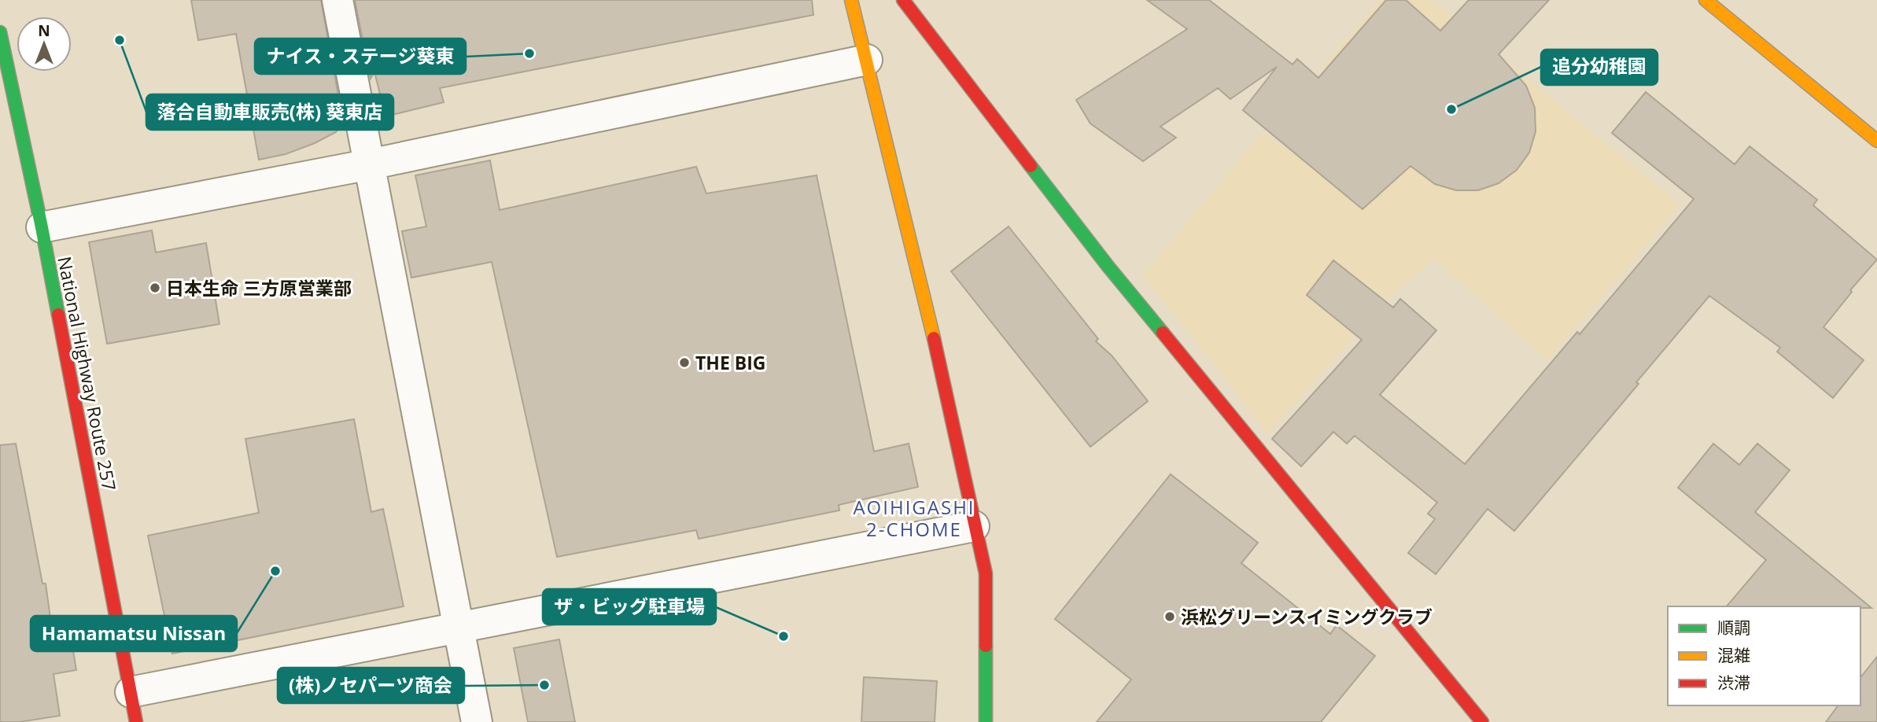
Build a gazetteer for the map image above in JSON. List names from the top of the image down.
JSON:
{
  "streets": {
    "main road": ["National Highway Route 257"]
  },
  "districts": ["AOIHIGASHI 2-CHOME"],
  "places": [
    "落合自動車販売(株) 葵東店",
    "ナイス・ステージ葵東",
    "追分幼稚園",
    "日本生命 三方原営業部",
    "THE BIG",
    "Hamamatsu Nissan",
    "浜松グリーンスイミングクラブ",
    "ザ・ビッグ駐車場",
    "(株)ノセパーツ商会"
  ],
  "legend": ["順調", "混雑", "渋滞"],
  "north": "top"
}
